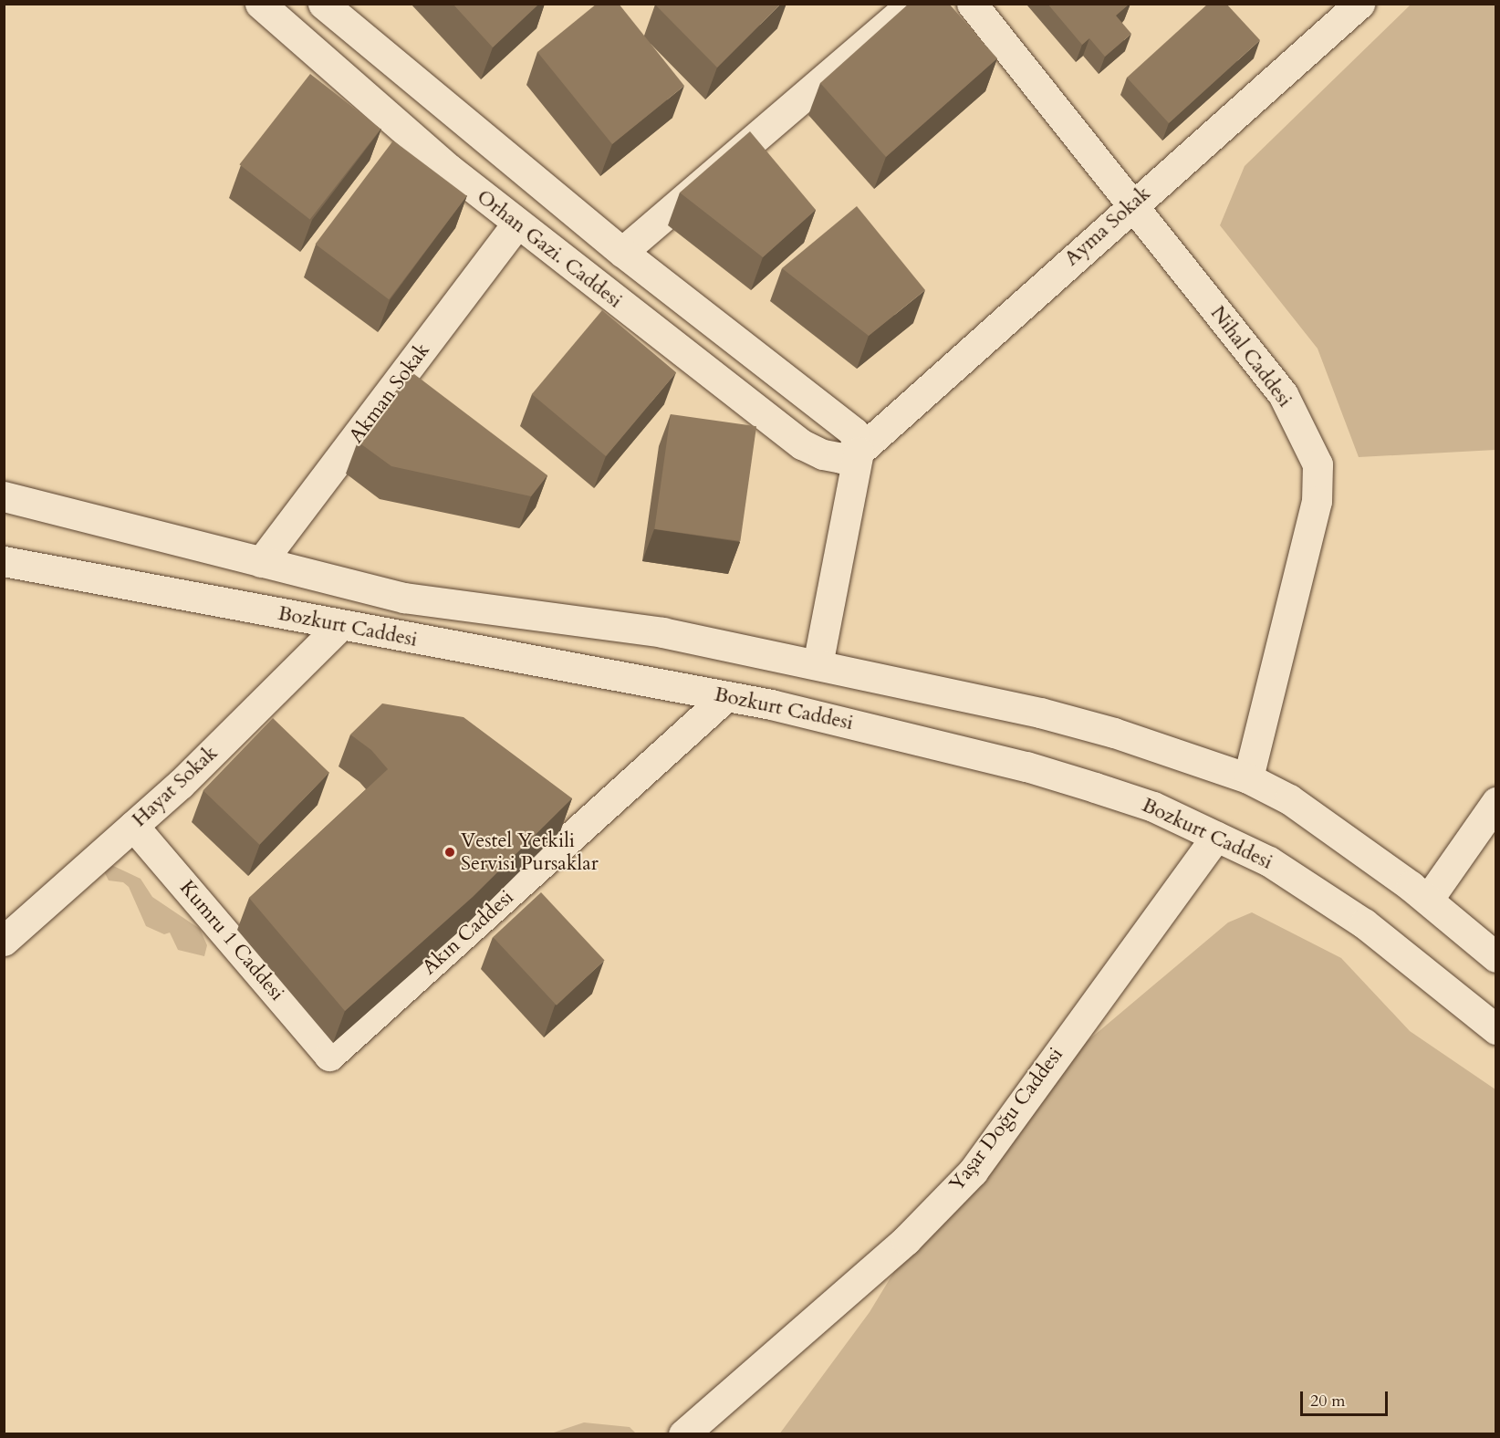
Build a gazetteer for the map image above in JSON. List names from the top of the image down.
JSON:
{
  "streets": {
    "street": [
      "Ayma Sokak",
      "Orhan Gazi. Caddesi",
      "Nihal Caddesi",
      "Akman Sokak",
      "Bozkurt Caddesi",
      "Hayat Sokak",
      "Akın Caddesi",
      "Kumru 1 Caddesi",
      "Yaşar Doğu Caddesi"
    ]
  },
  "crossings": [
    ["Ayma Sokak", "Orhan Gazi. Caddesi"],
    ["Ayma Sokak", "Nihal Caddesi"],
    ["Orhan Gazi. Caddesi", "Akman Sokak"],
    ["Nihal Caddesi", "Bozkurt Caddesi"],
    ["Akman Sokak", "Bozkurt Caddesi"],
    ["Bozkurt Caddesi", "Hayat Sokak"],
    ["Bozkurt Caddesi", "Akın Caddesi"],
    ["Bozkurt Caddesi", "Yaşar Doğu Caddesi"],
    ["Hayat Sokak", "Kumru 1 Caddesi"],
    ["Akın Caddesi", "Kumru 1 Caddesi"]
  ],
  "places": ["Vestel Yetkili Servisi Pursaklar"],
  "scale_bar": "20 m"
}
